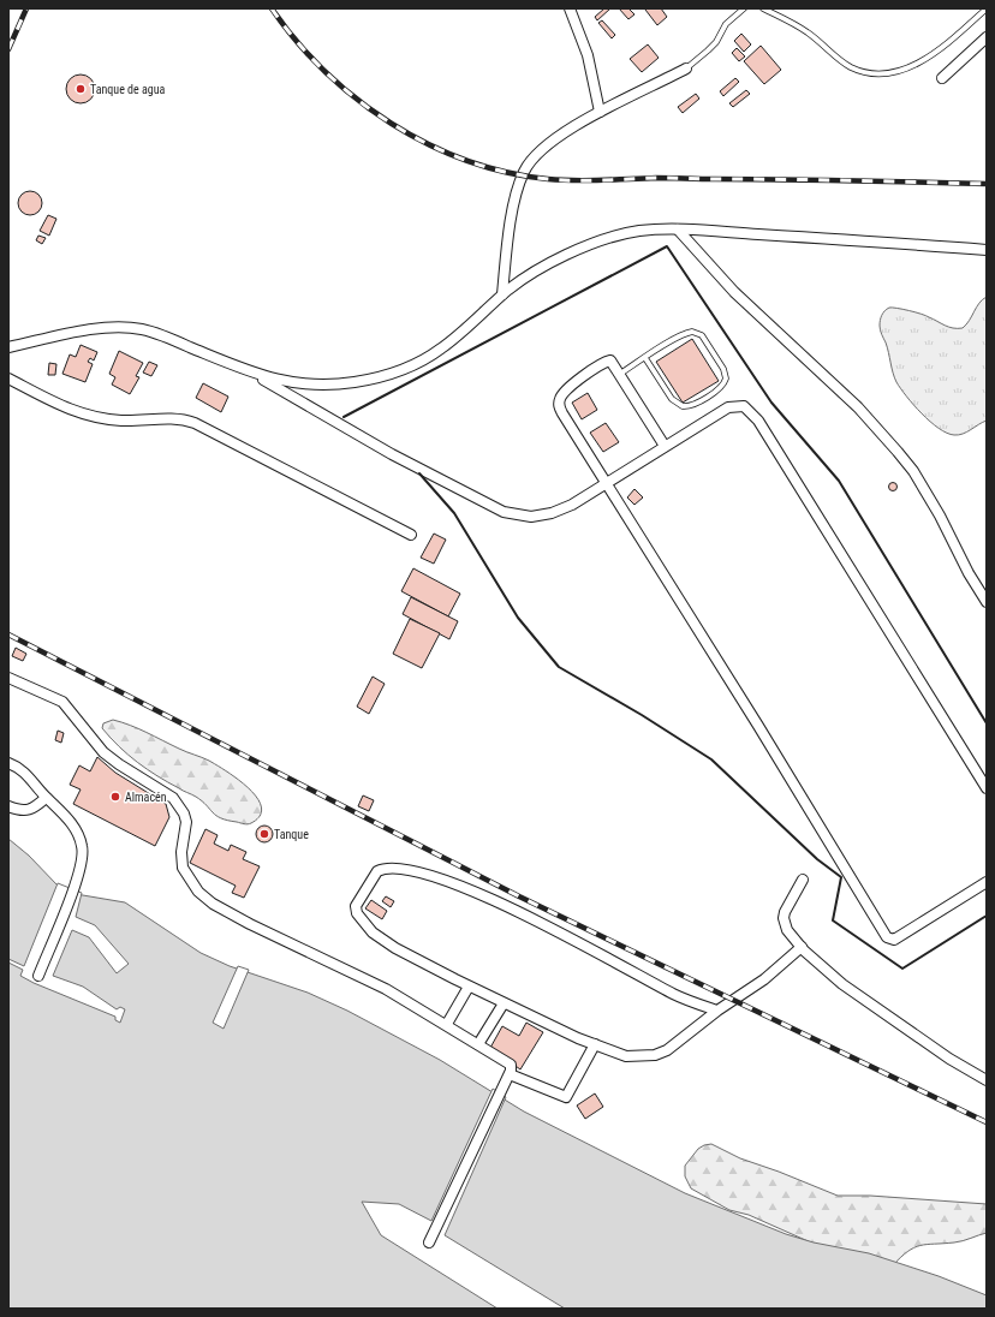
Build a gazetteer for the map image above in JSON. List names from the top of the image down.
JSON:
{
  "places": ["Tanque de agua", "Almacén", "Tanque"]
}
